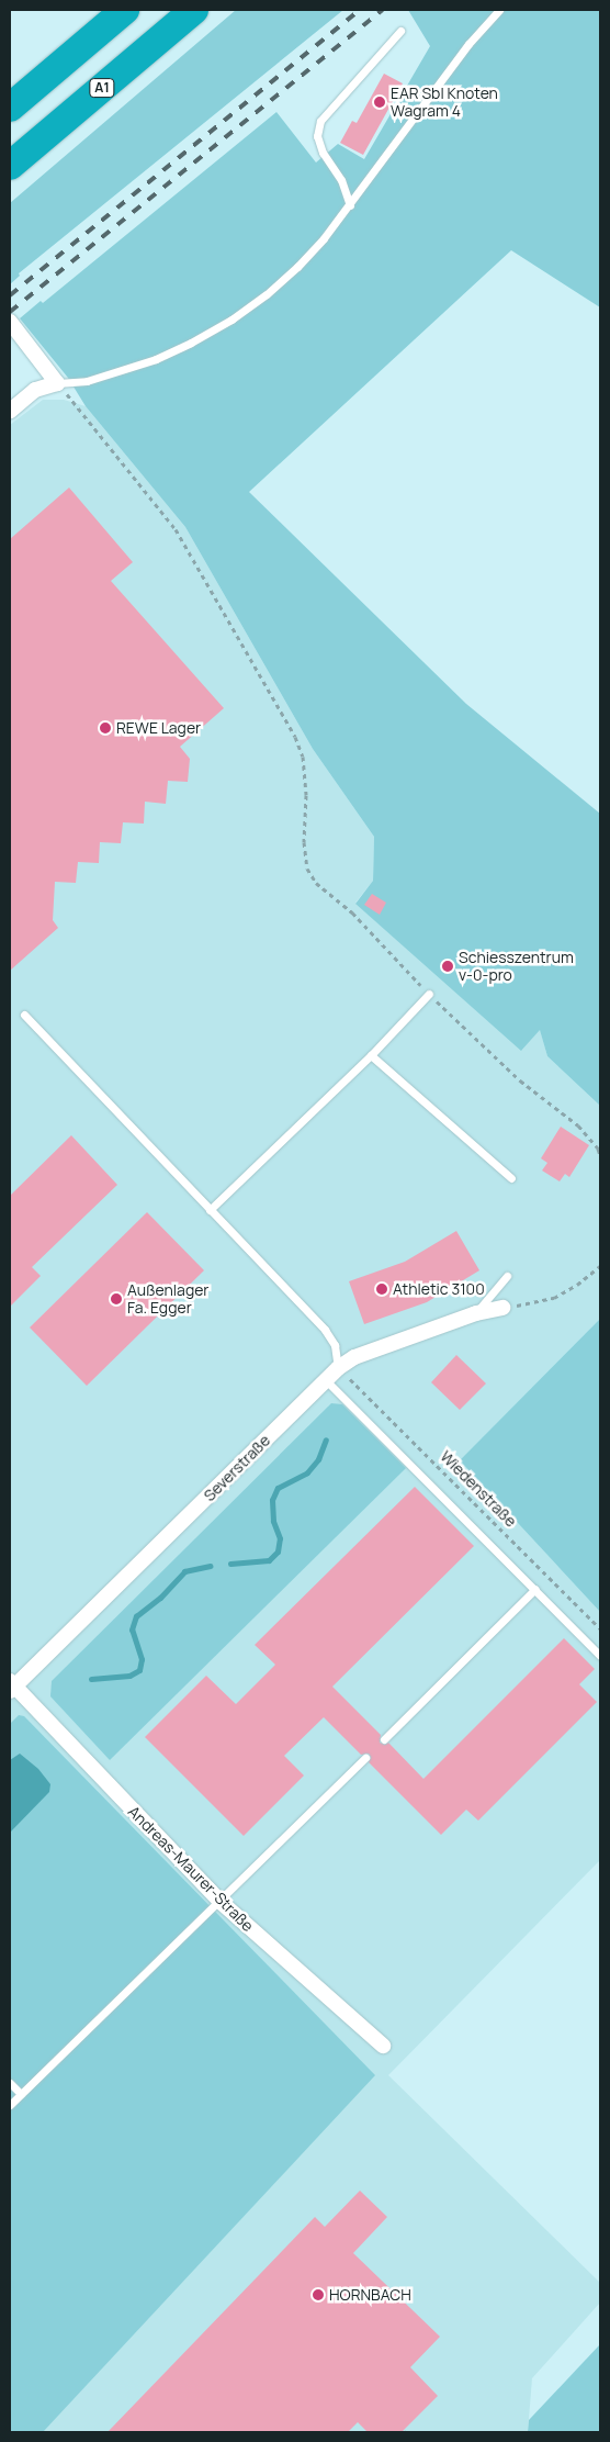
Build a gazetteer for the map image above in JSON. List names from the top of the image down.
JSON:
{
  "streets": {
    "highway": ["A1"],
    "street": ["Severstraße", "Andreas-Maurer-Straße"],
    "path": ["Wiedenstraße"]
  },
  "crossings": [
    ["Severstraße", "Wiedenstraße"],
    ["Severstraße", "Andreas-Maurer-Straße"]
  ],
  "places": [
    "EAR Sbl Knoten Wagram 4",
    "REWE Lager",
    "Schiesszentrum v-0-pro",
    "Athletic 3100",
    "Außenlager Fa. Egger",
    "HORNBACH"
  ]
}
